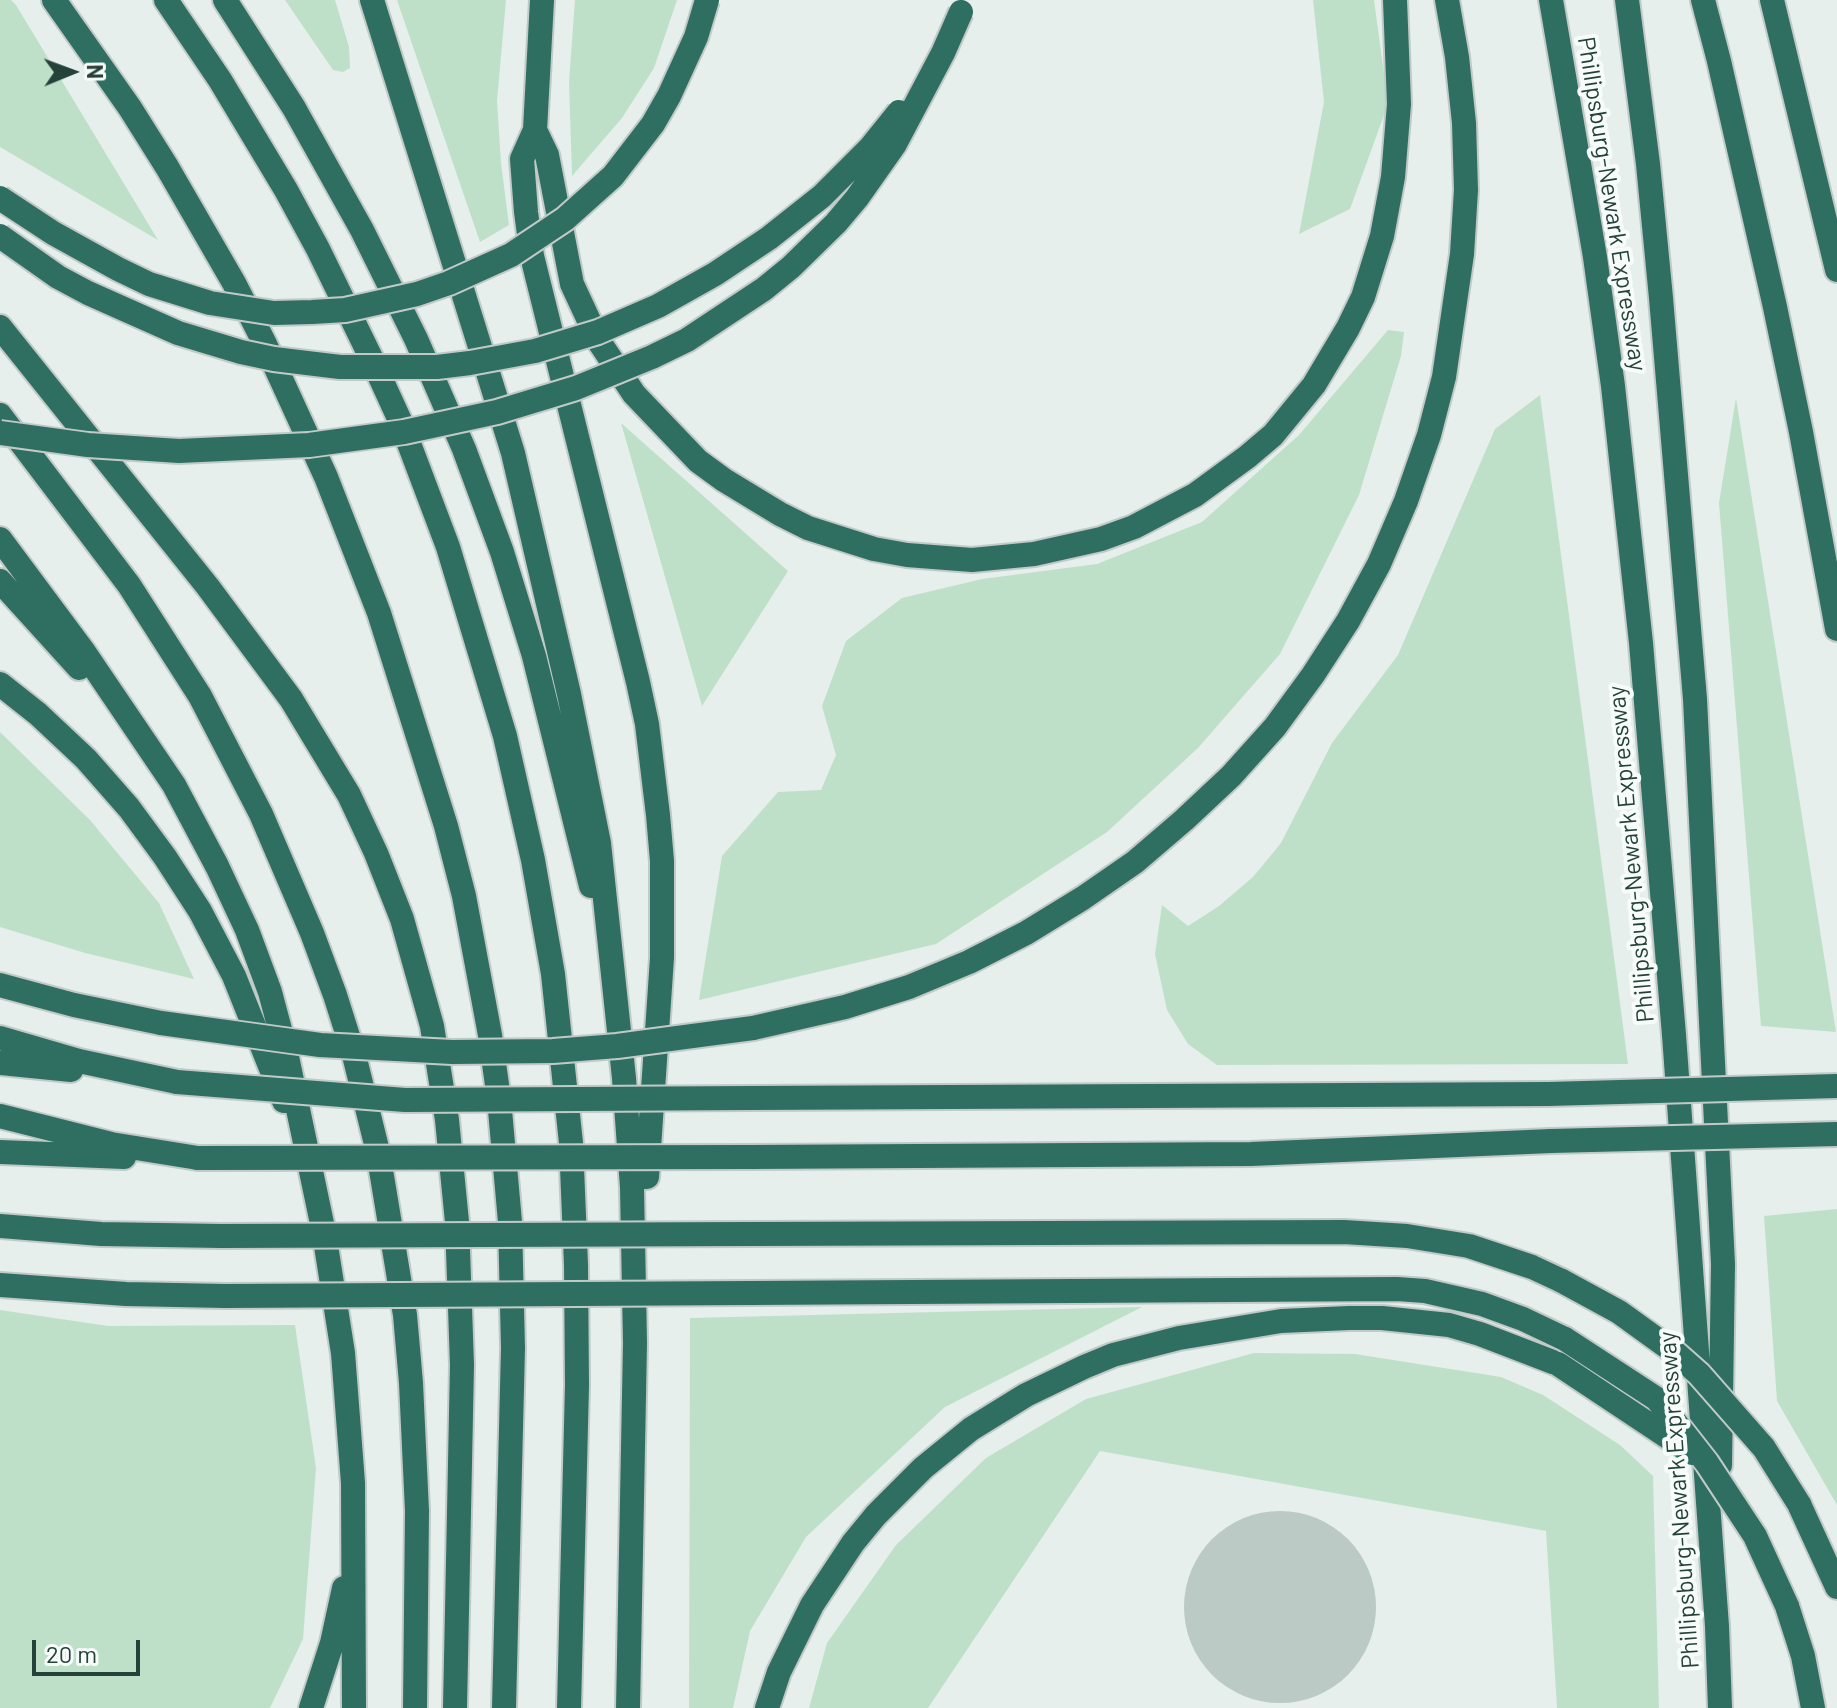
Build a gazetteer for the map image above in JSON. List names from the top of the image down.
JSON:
{
  "streets": {
    "highway": ["Phillipsburg-Newark Expressway"]
  },
  "scale_bar": "20 m",
  "north": "right"
}
